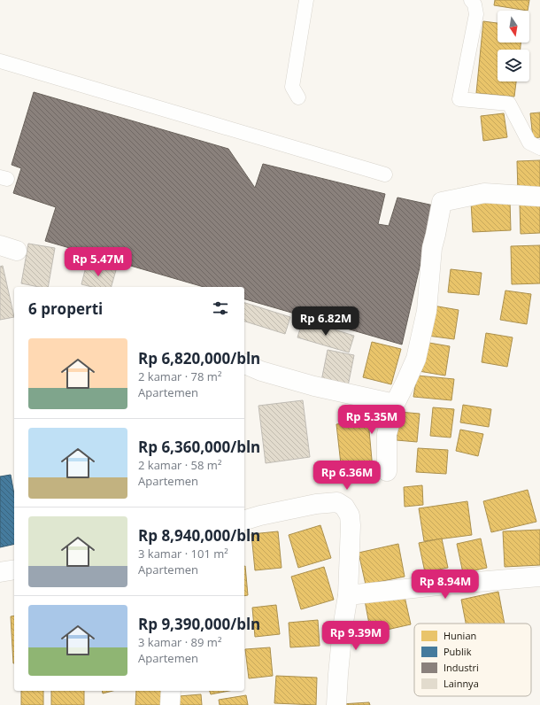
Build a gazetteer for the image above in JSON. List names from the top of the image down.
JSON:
{
  "legend": [
    "Hunian",
    "Publik",
    "Industri",
    "Lainnya"
  ],
  "north": "bottom",
  "page": {
    "price": [
      "Rp 5.47M",
      "Rp 6.82M",
      "Rp 5.35M",
      "Rp 6.36M",
      "Rp 8.94M",
      "Rp 9.39M"
    ],
    "heading": "6 properti",
    "list": [
      {
        "name": "Rp 6,820,000/bln",
        "note": "2 kamar · 78 m² · Apartemen"
      },
      {
        "name": "Rp 6,360,000/bln",
        "note": "2 kamar · 58 m² · Apartemen"
      },
      {
        "name": "Rp 8,940,000/bln",
        "note": "3 kamar · 101 m² · Apartemen"
      },
      {
        "name": "Rp 9,390,000/bln",
        "note": "3 kamar · 89 m² · Apartemen"
      }
    ]
  }
}
